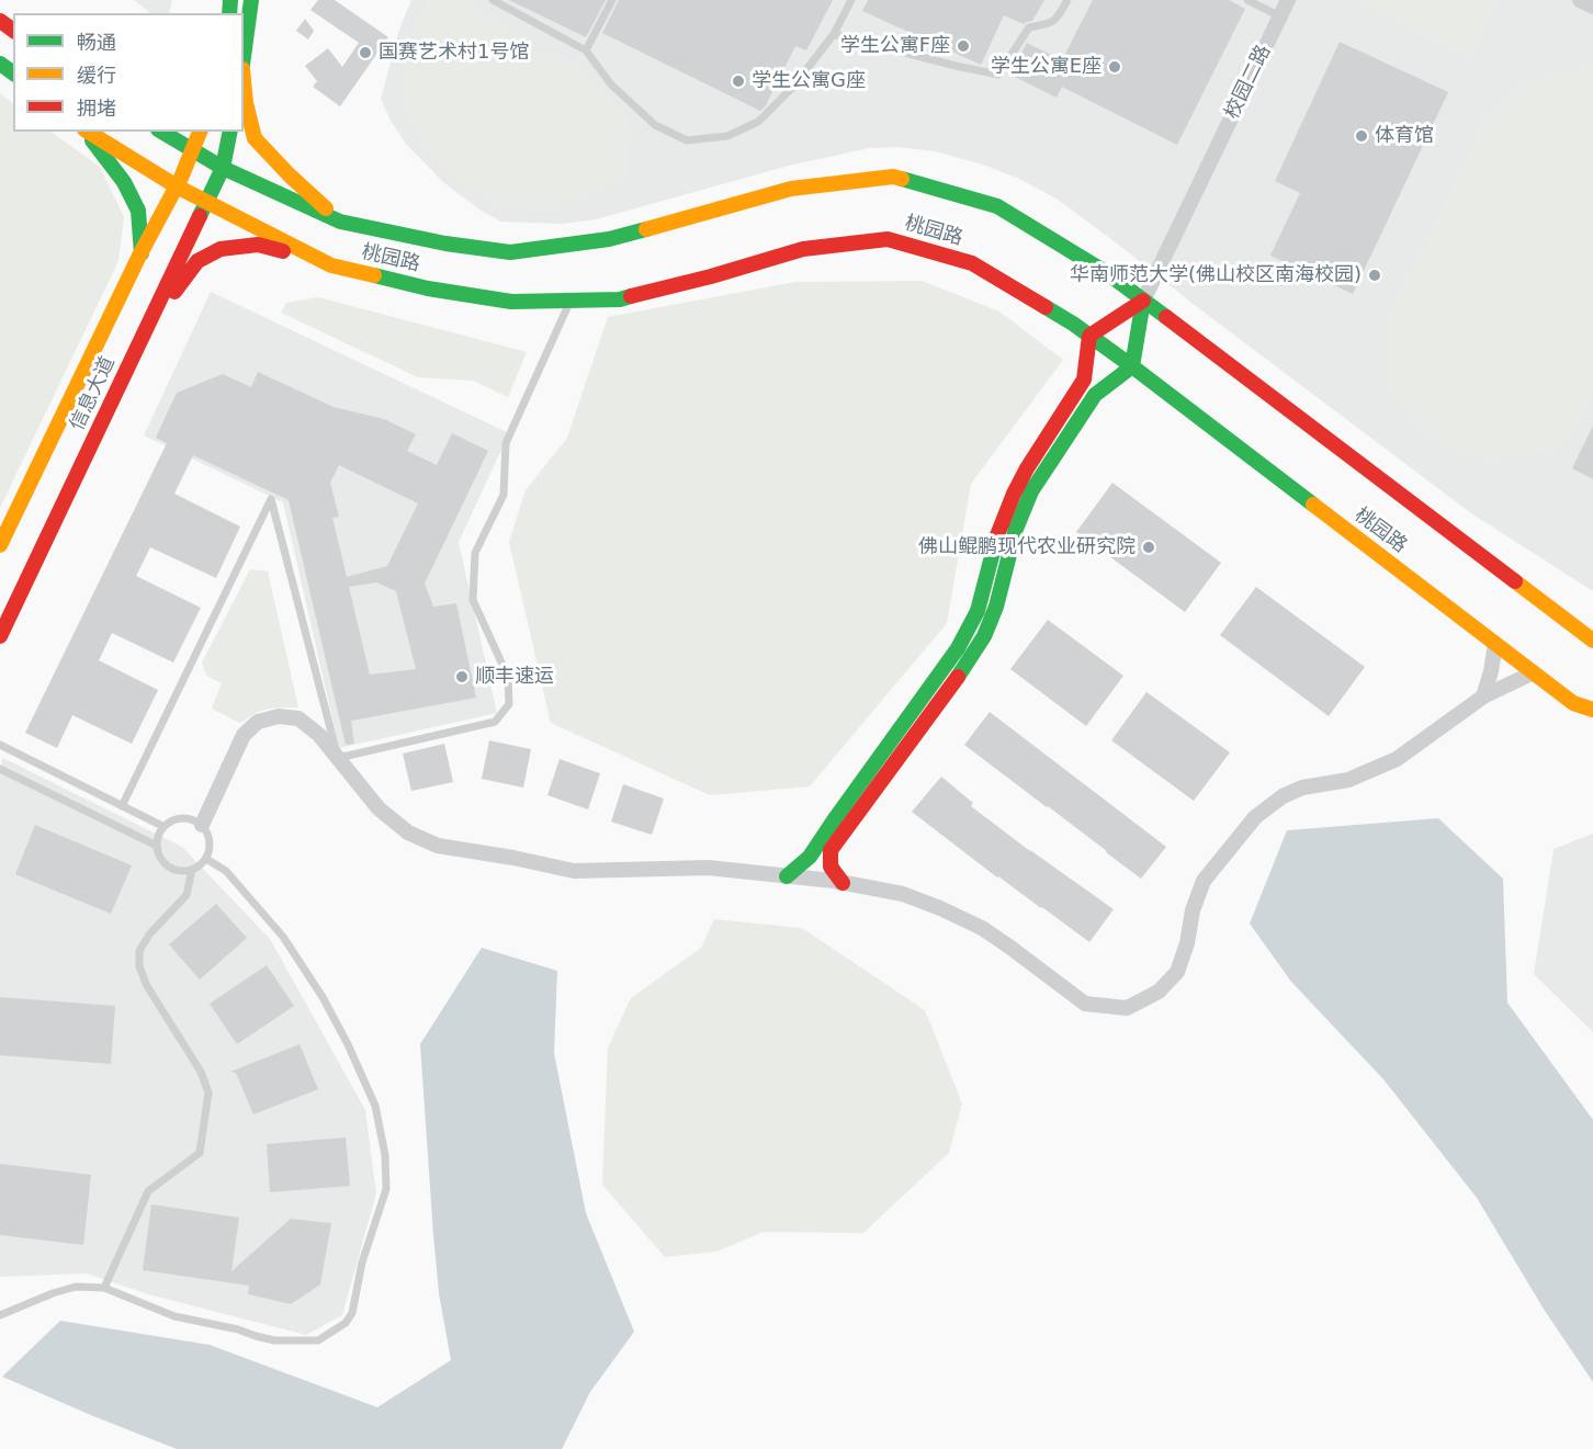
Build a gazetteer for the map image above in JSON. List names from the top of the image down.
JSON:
{
  "streets": {
    "main road": ["桃园路", "信息大道"],
    "street": ["校园二路"]
  },
  "crossings": [
    ["校园二路", "桃园路"],
    ["桃园路", "信息大道"]
  ],
  "places": [
    "学生公寓F座",
    "国赛艺术村1号馆",
    "学生公寓E座",
    "学生公寓G座",
    "体育馆",
    "华南师范大学(佛山校区南海校园)",
    "佛山鲲鹏现代农业研究院",
    "顺丰速运"
  ],
  "legend": ["畅通", "缓行", "拥堵"]
}
